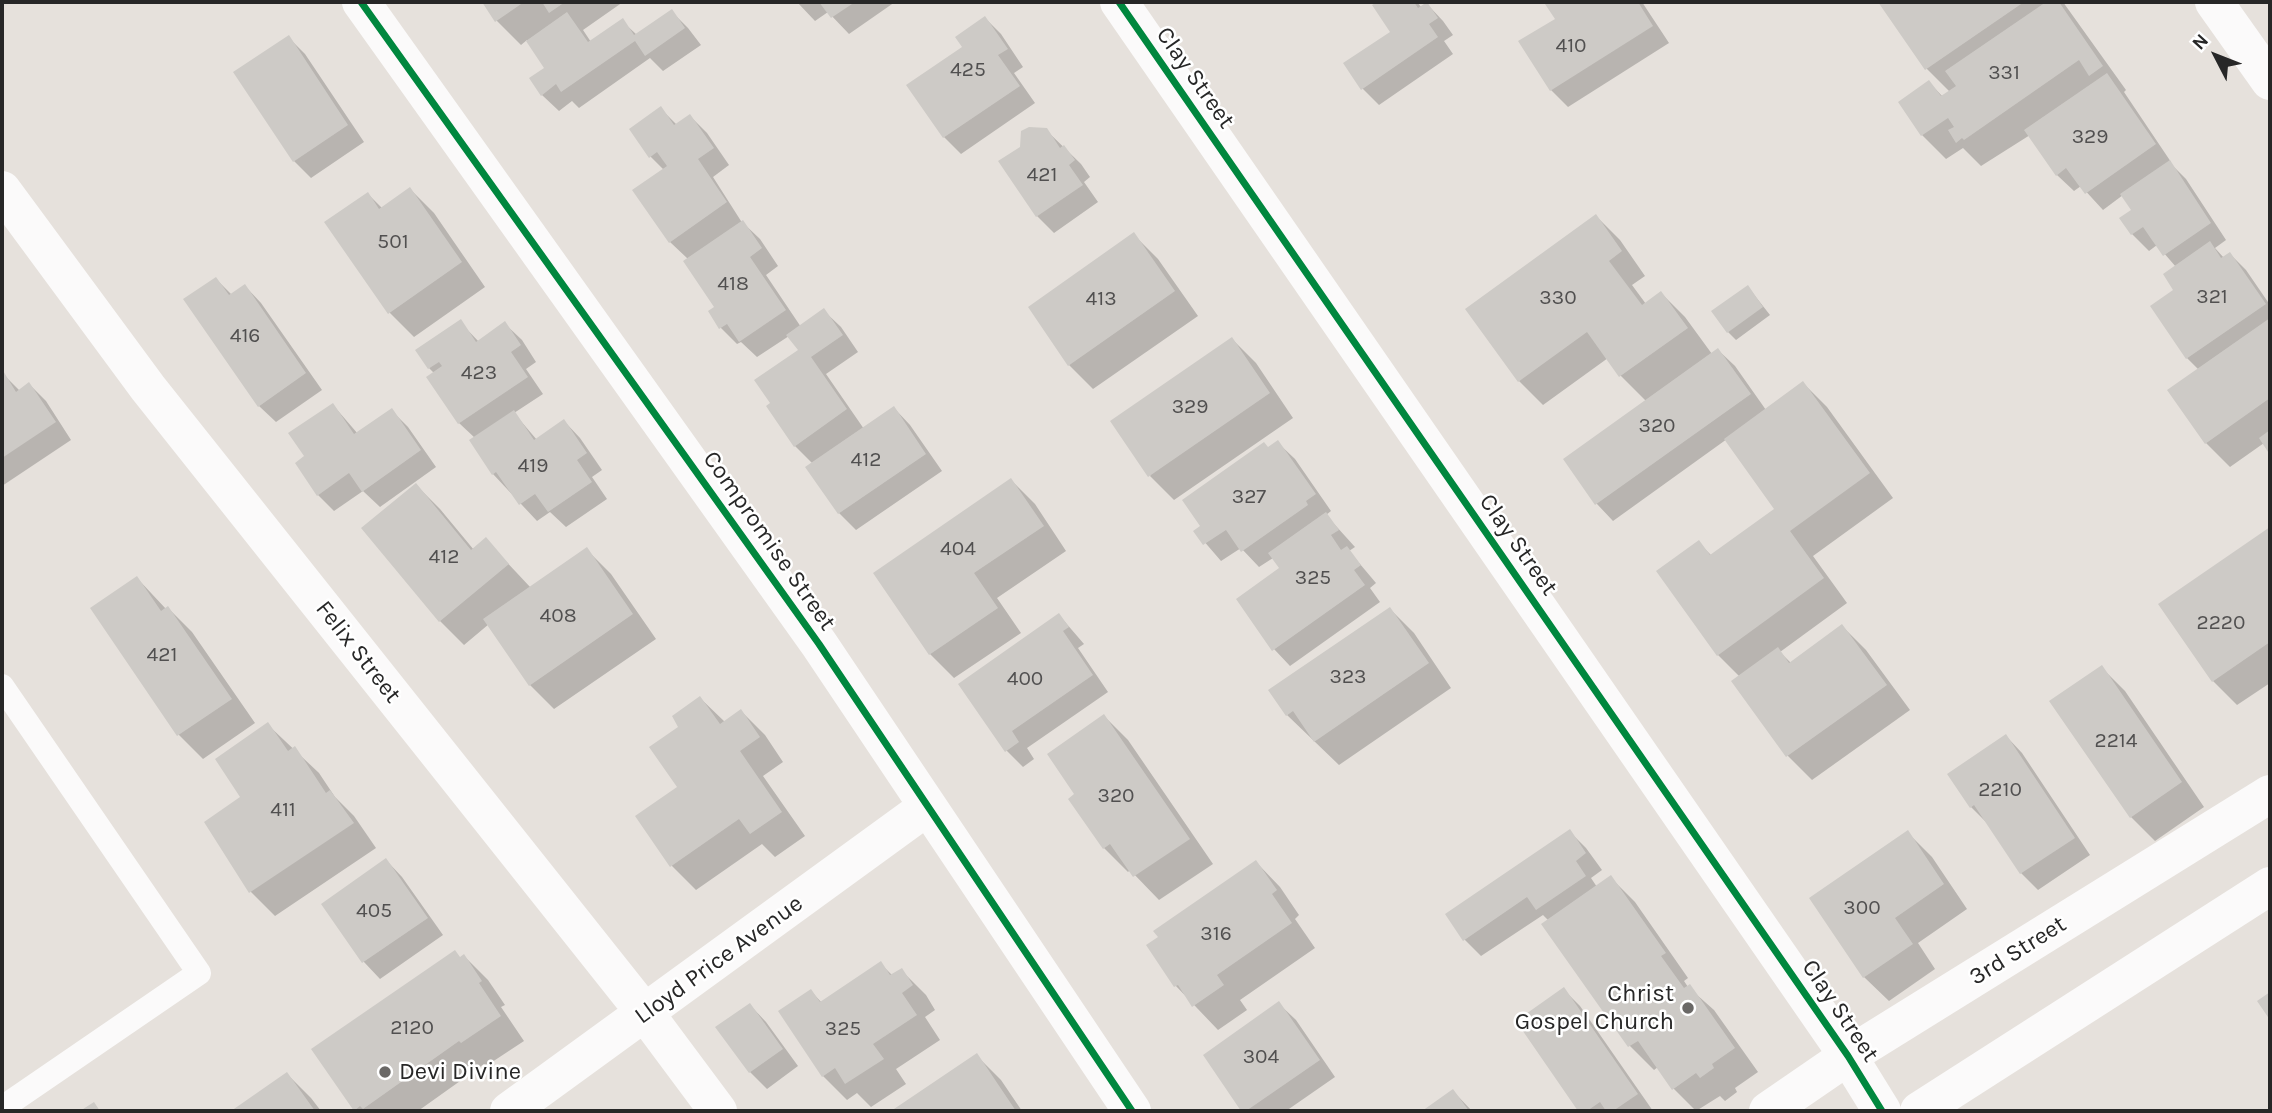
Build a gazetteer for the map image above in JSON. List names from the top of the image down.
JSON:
{
  "streets": {
    "street": [
      "Clay Street",
      "Compromise Street",
      "Felix Street",
      "3rd Street",
      "Lloyd Price Avenue"
    ]
  },
  "crossings": [
    ["Clay Street", "3rd Street"],
    ["Compromise Street", "Lloyd Price Avenue"],
    ["Felix Street", "Lloyd Price Avenue"]
  ],
  "places": ["Christ Gospel Church", "Devi Divine"],
  "house_numbers": [
    "410",
    "425",
    "331",
    "329",
    "421",
    "501",
    "418",
    "321",
    "330",
    "413",
    "416",
    "423",
    "329",
    "320",
    "412",
    "419",
    "327",
    "404",
    "412",
    "325",
    "408",
    "2220",
    "421",
    "323",
    "400",
    "2214",
    "2210",
    "320",
    "411",
    "300",
    "405",
    "316",
    "2120",
    "325",
    "304"
  ],
  "north": "top left"
}
